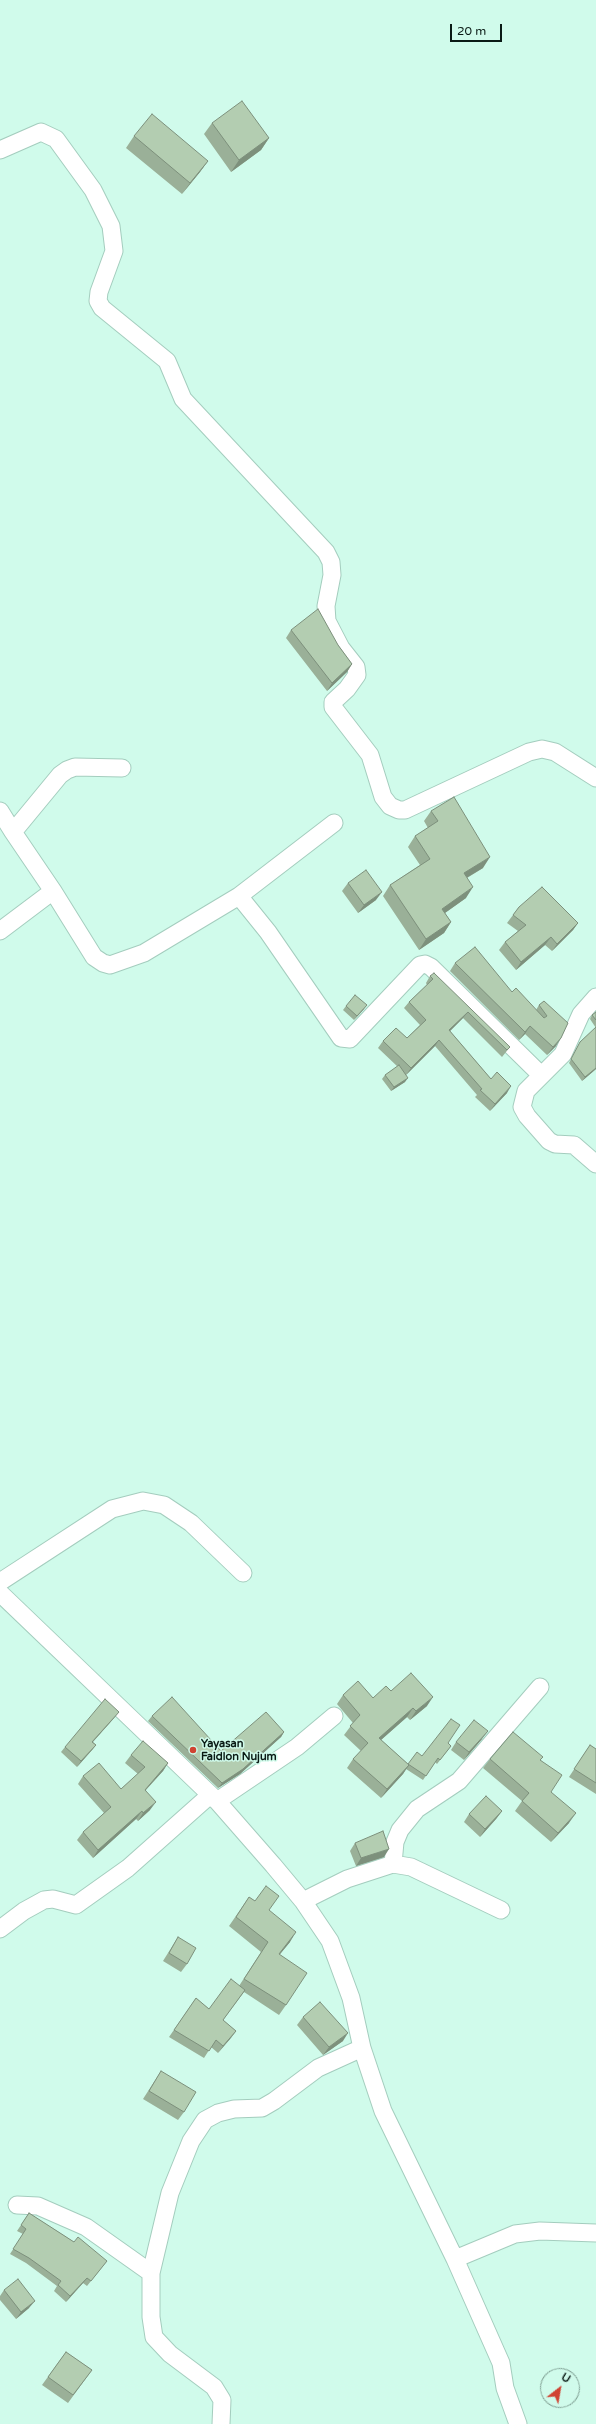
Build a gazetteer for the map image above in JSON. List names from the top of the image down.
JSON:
{
  "places": ["Yayasan Faidlon Nujum"],
  "scale_bar": "20 m",
  "north": "top right"
}
